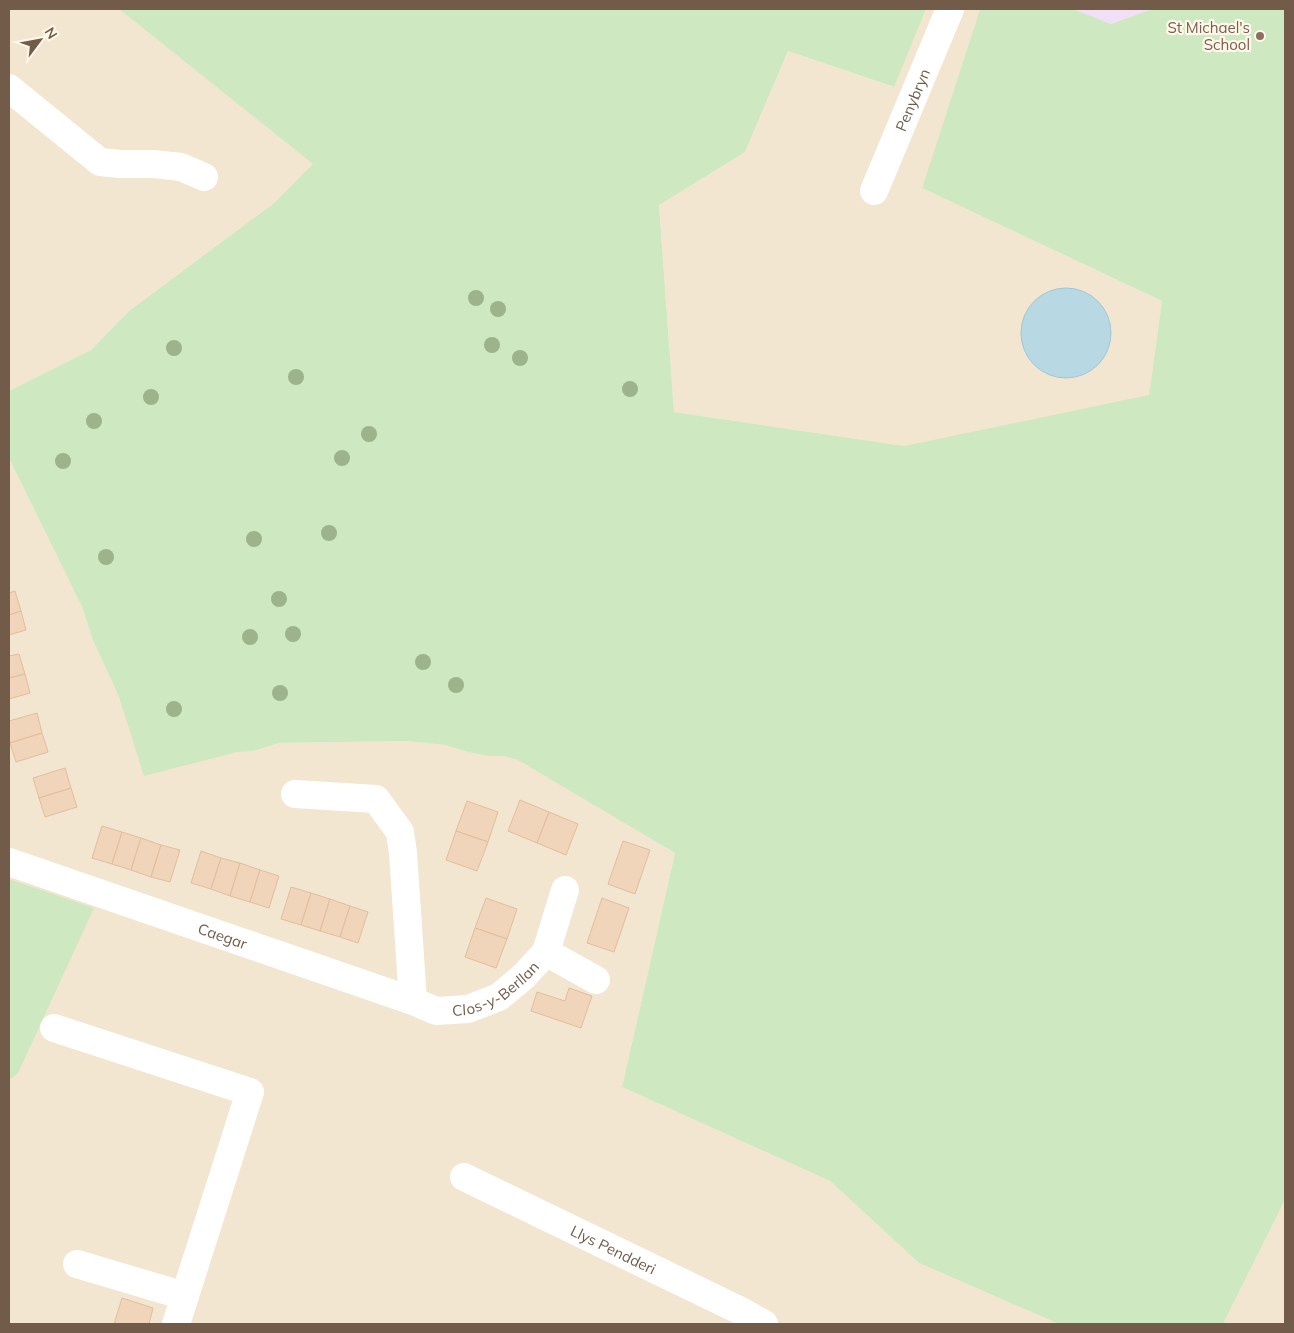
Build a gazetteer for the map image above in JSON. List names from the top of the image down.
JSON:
{
  "streets": {
    "street": [
      "Penybryn",
      "Caegar",
      "Clos-y-Berllan",
      "Llys Pendderi"
    ]
  },
  "crossings": [
    ["Caegar", "Clos-y-Berllan"]
  ],
  "places": ["St Michael's School"],
  "north": "top right"
}
